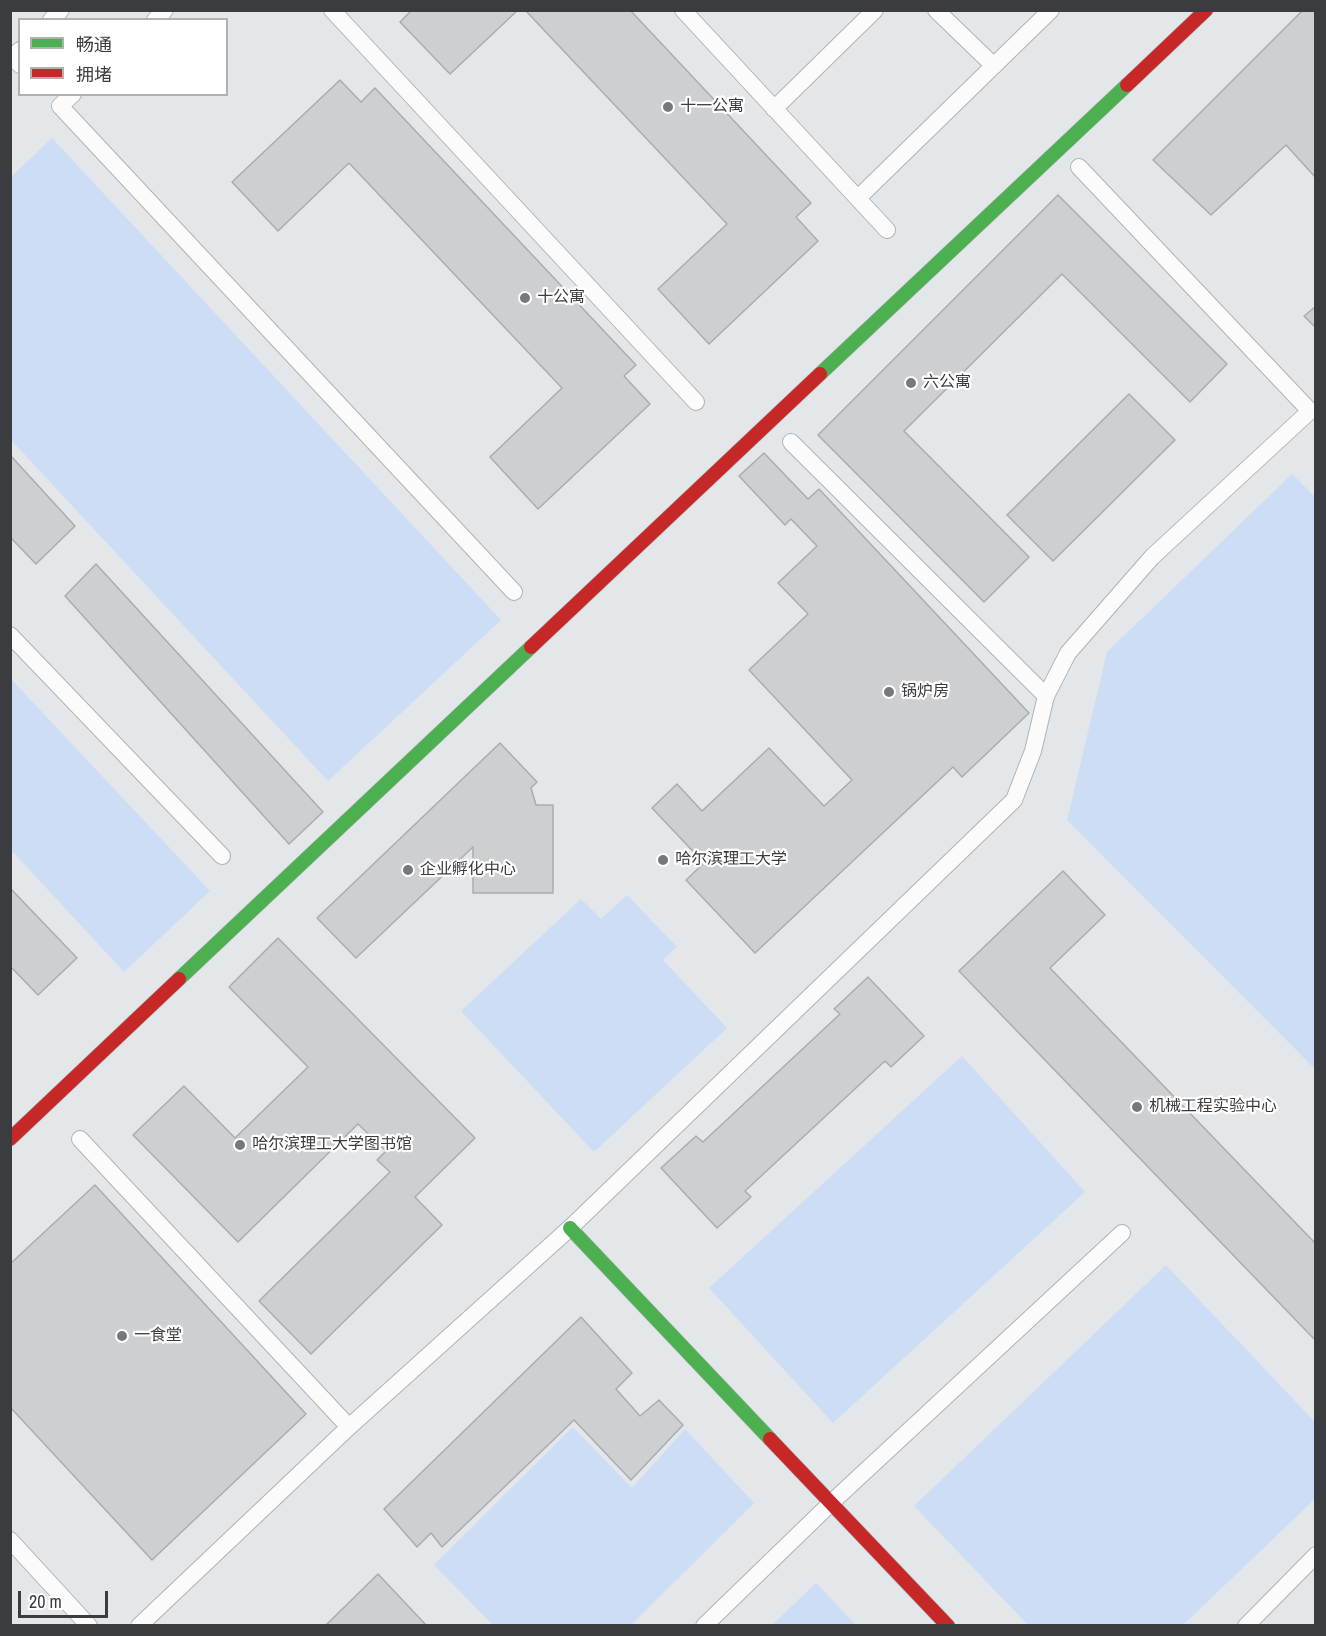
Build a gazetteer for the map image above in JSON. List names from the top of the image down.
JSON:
{
  "places": [
    "十一公寓",
    "十公寓",
    "六公寓",
    "锅炉房",
    "哈尔滨理工大学",
    "企业孵化中心",
    "机械工程实验中心",
    "哈尔滨理工大学图书馆",
    "一食堂"
  ],
  "legend": ["畅通", "拥堵"],
  "scale_bar": "20 m"
}
